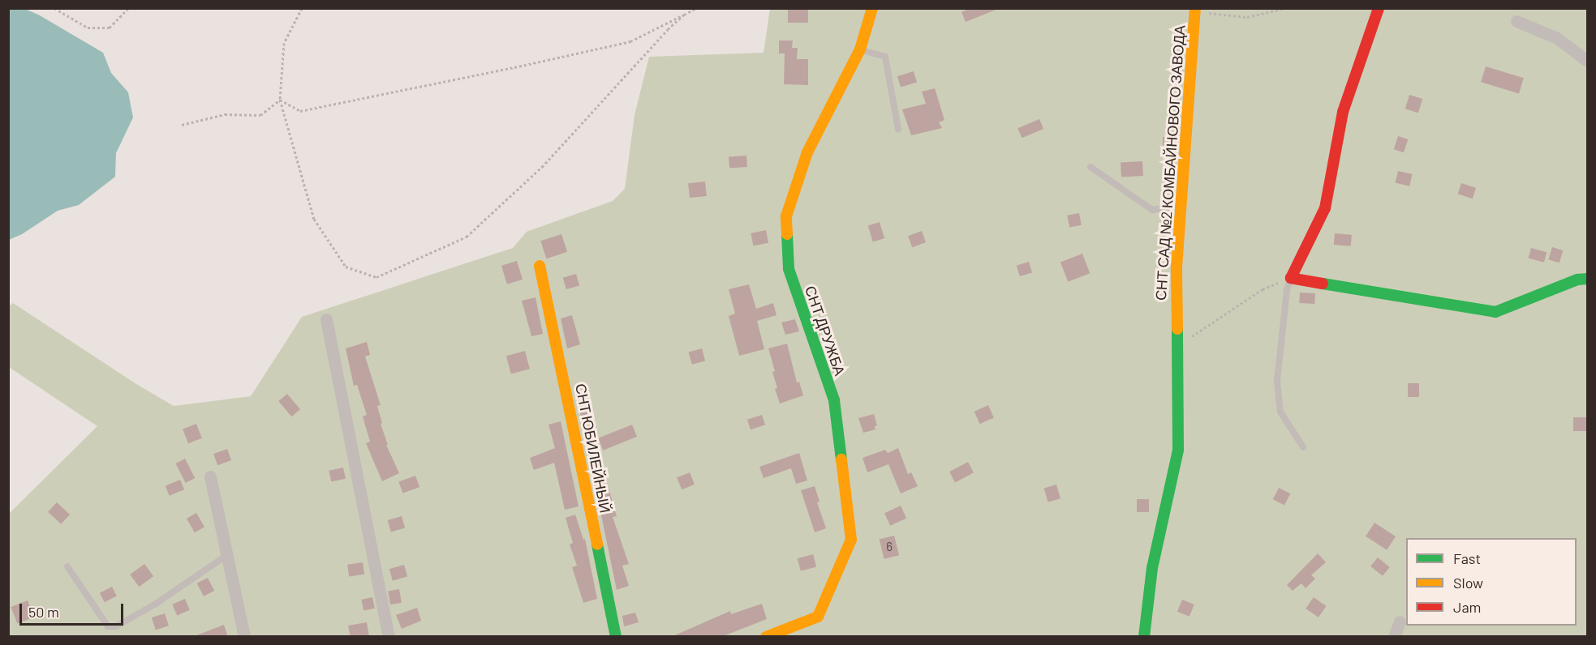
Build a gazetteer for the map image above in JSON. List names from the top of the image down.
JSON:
{
  "streets": {
    "street": ["СНТ САД №2 КОМБАЙНОВОГО ЗАВОДА", "СНТ ДРУЖБА", "СНТ ЮБИЛЕЙНЫЙ"]
  },
  "house_numbers": ["6"],
  "legend": ["Fast", "Slow", "Jam"],
  "scale_bar": "50 m"
}
